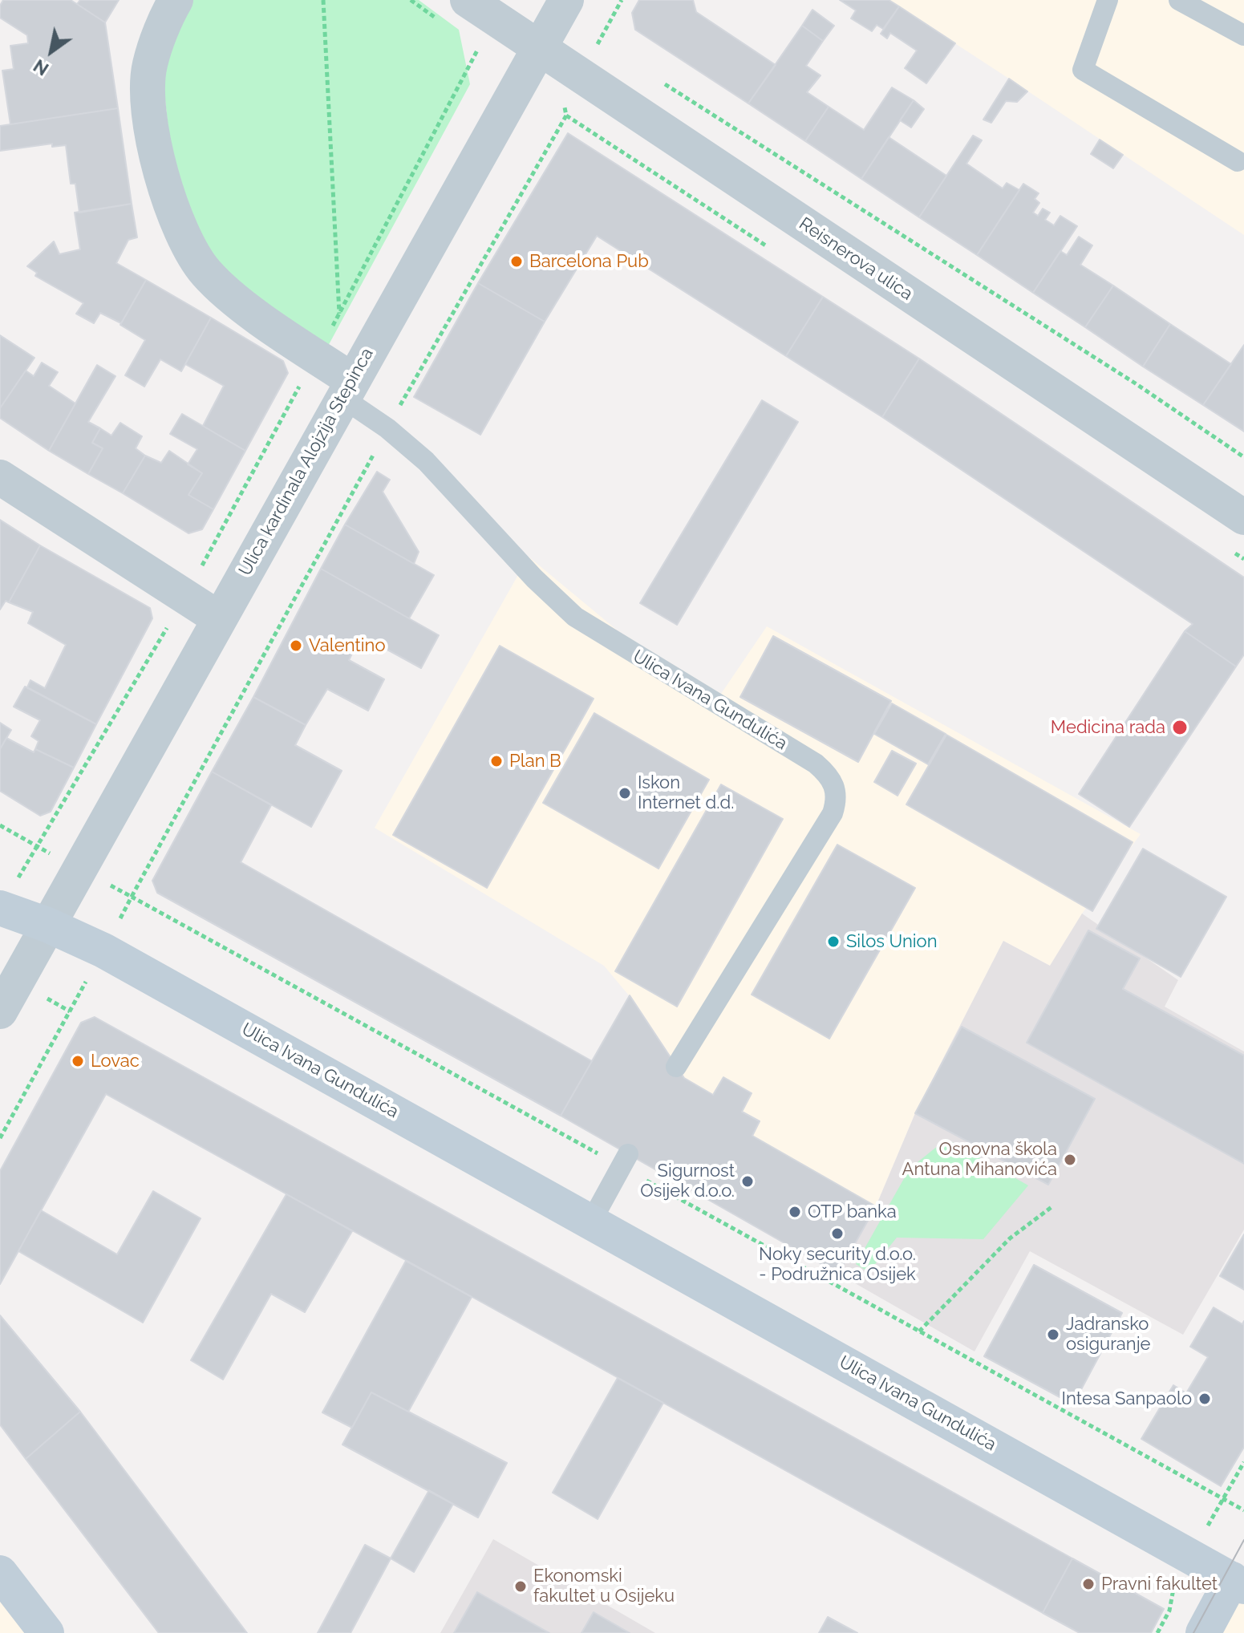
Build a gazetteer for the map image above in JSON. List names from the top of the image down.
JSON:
{
  "streets": {
    "main road": ["Ulica Ivana Gundulića"],
    "street": ["Reisnerova ulica", "Ulica kardinala Alojzija Stepinca"]
  },
  "crossings": [
    ["Reisnerova ulica", "Ulica kardinala Alojzija Stepinca"],
    ["Ulica kardinala Alojzija Stepinca", "Ulica Ivana Gundulića"]
  ],
  "places": [
    "Barcelona Pub",
    "Valentino",
    "Medicina rada",
    "Plan B",
    "Iskon Internet d.d.",
    "Silos Union",
    "Lovac",
    "Osnovna škola Antuna Mihanovića",
    "Sigurnost Osijek d.o.o.",
    "OTP banka",
    "Noky security d.o.o. - Podružnica Osijek",
    "Jadransko osiguranje",
    "Intesa Sanpaolo",
    "Pravni fakultet",
    "Ekonomski fakultet u Osijeku"
  ],
  "north": "bottom left"
}
